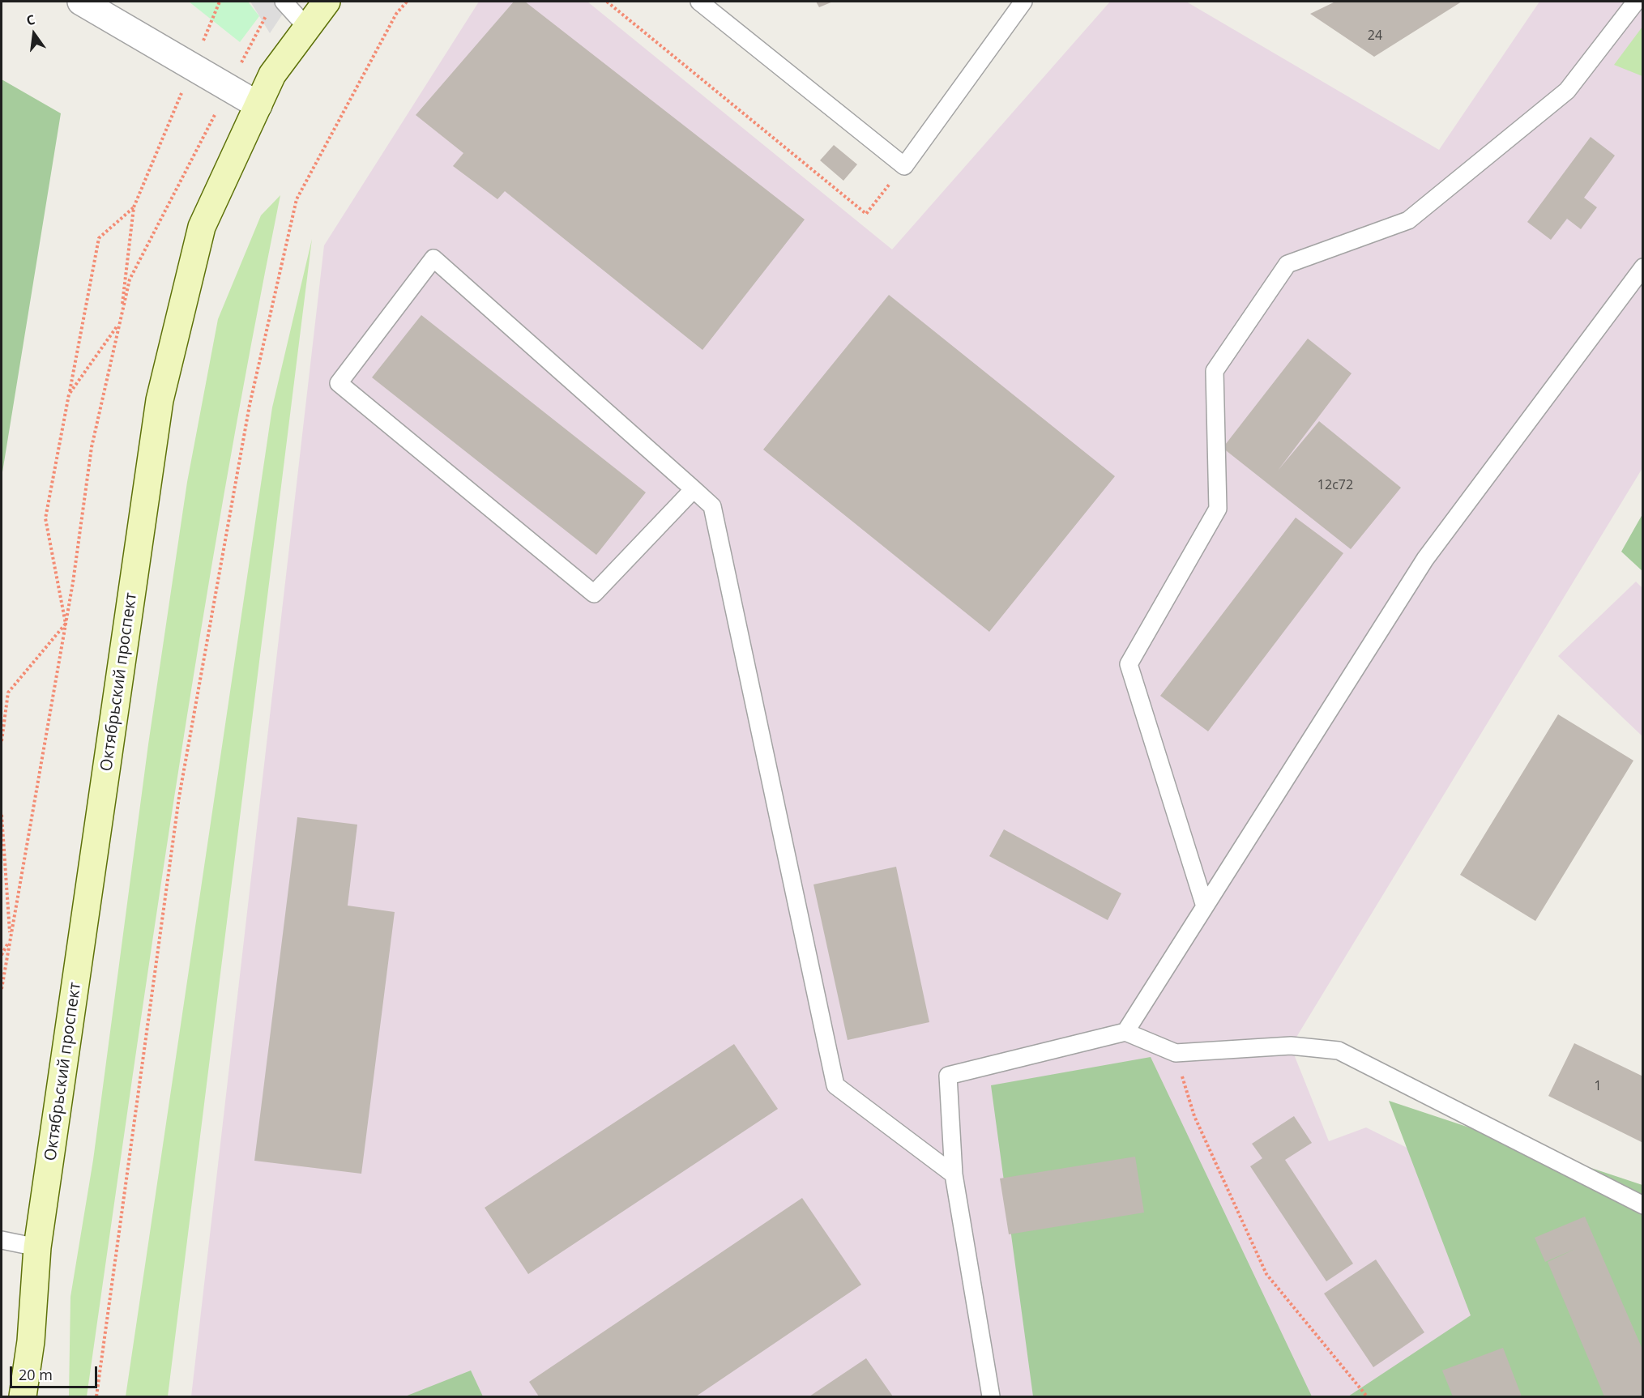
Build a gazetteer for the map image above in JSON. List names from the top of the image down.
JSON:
{
  "streets": {
    "main road": ["Октябрьский проспект"]
  },
  "house_numbers": ["24", "12с72", "1"],
  "scale_bar": "20 m",
  "north": "top"
}
